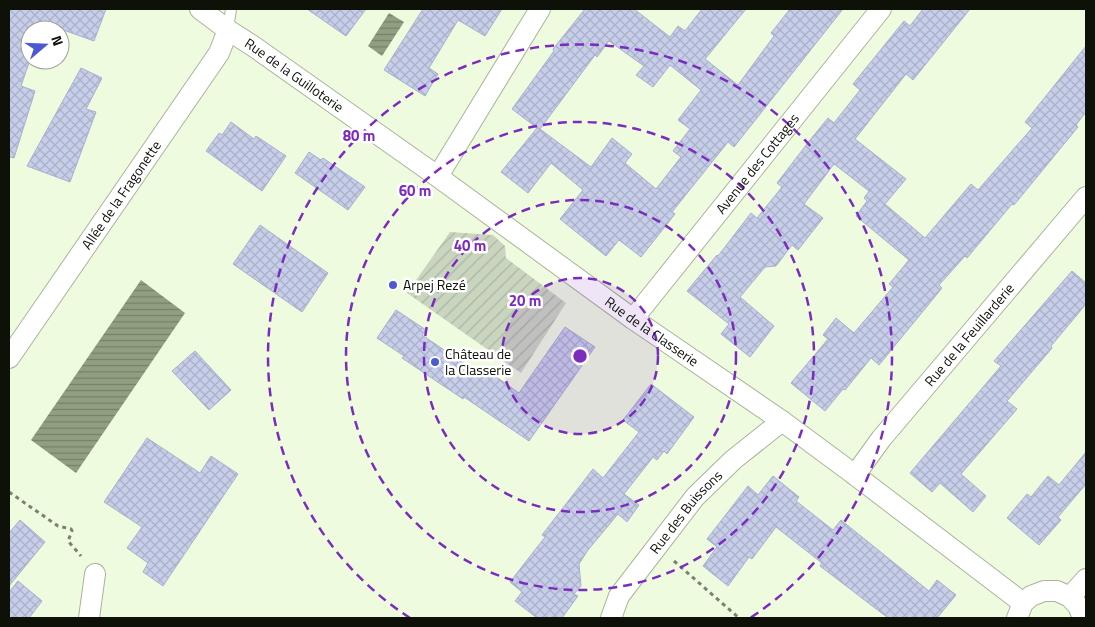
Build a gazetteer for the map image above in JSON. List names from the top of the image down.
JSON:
{
  "streets": {
    "street": [
      "Rue de la Guilloterie",
      "Avenue des Cottages",
      "Allée de la Fragonette",
      "Rue de la Classerie",
      "Rue de la Feuillarderie",
      "Rue des Buissons"
    ]
  },
  "crossings": [
    ["Rue de la Guilloterie", "Allée de la Fragonette"],
    ["Rue de la Guilloterie", "Rue de la Classerie"],
    ["Avenue des Cottages", "Rue de la Classerie"],
    ["Rue de la Classerie", "Rue de la Feuillarderie"],
    ["Rue de la Classerie", "Rue des Buissons"]
  ],
  "places": ["Arpej Rezé", "Château de la Classerie"],
  "north": "right",
  "rings": [
    "80 m",
    "60 m",
    "40 m",
    "20 m"
  ]
}
